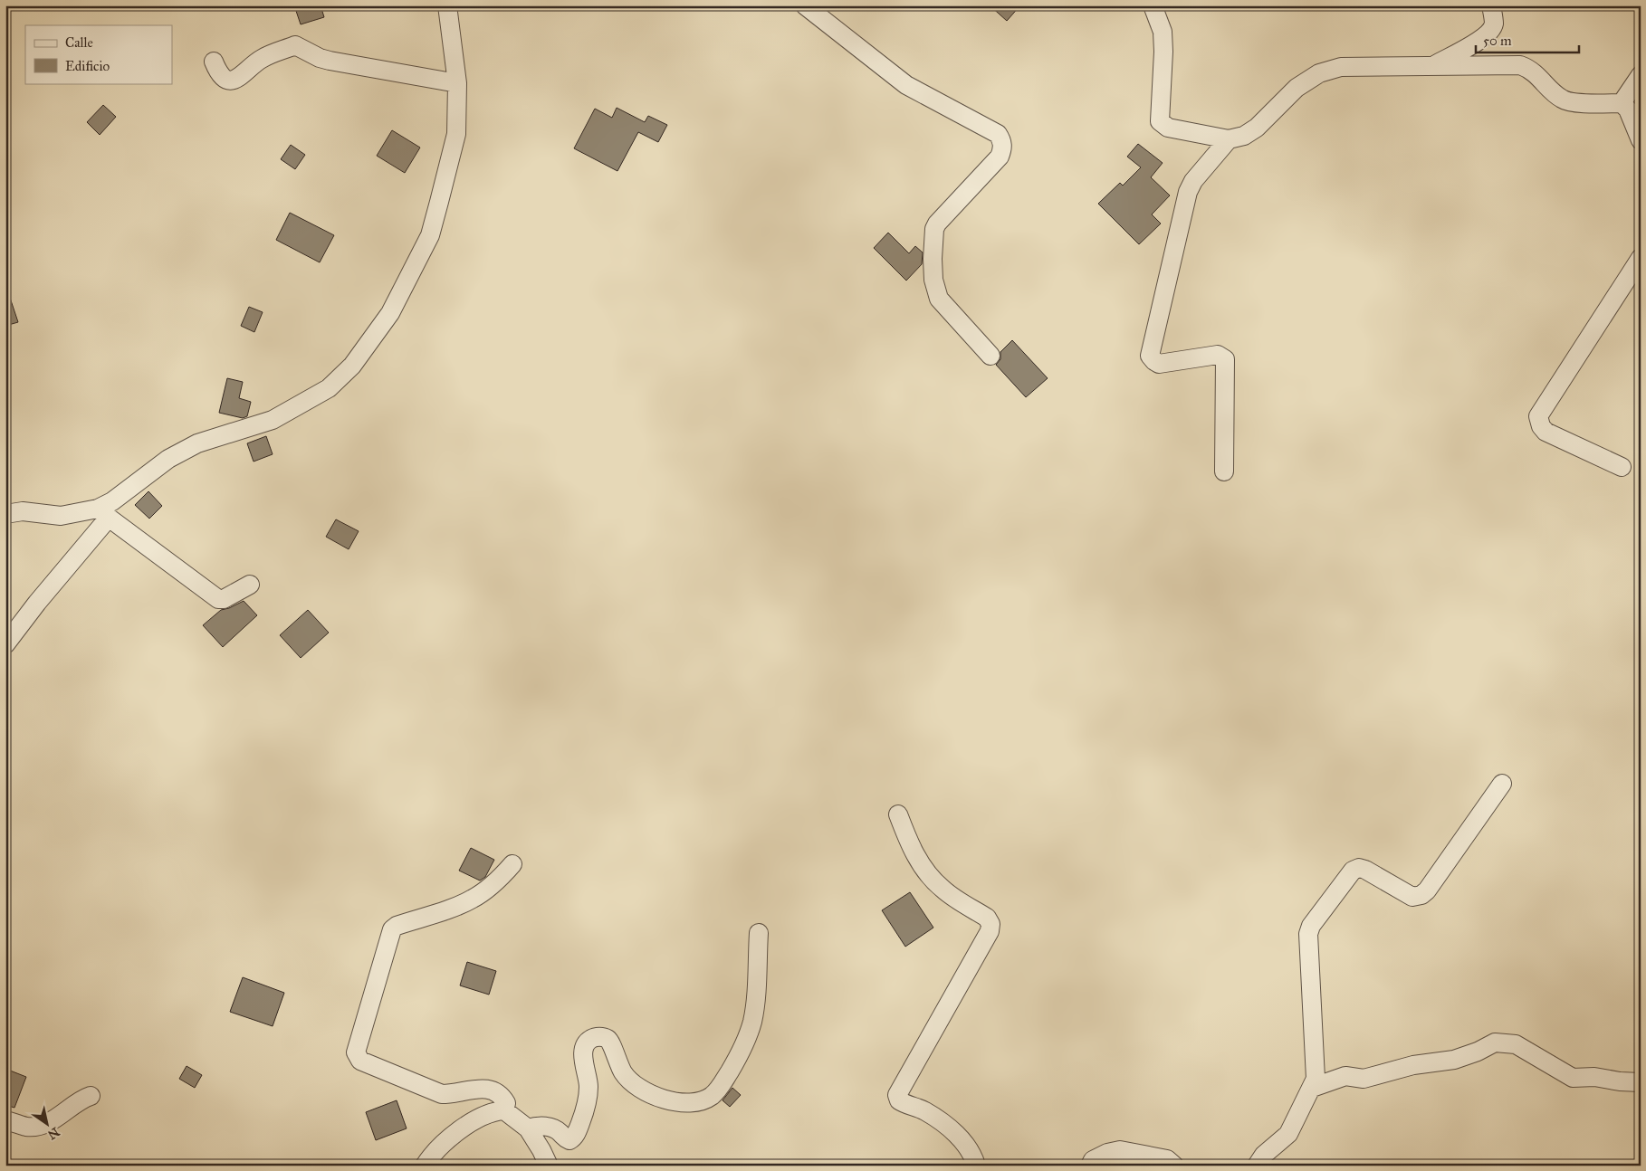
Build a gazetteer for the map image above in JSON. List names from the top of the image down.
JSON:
{
  "legend": ["Calle", "Edificio"],
  "scale_bar": "50 m",
  "north": "bottom right"
}
